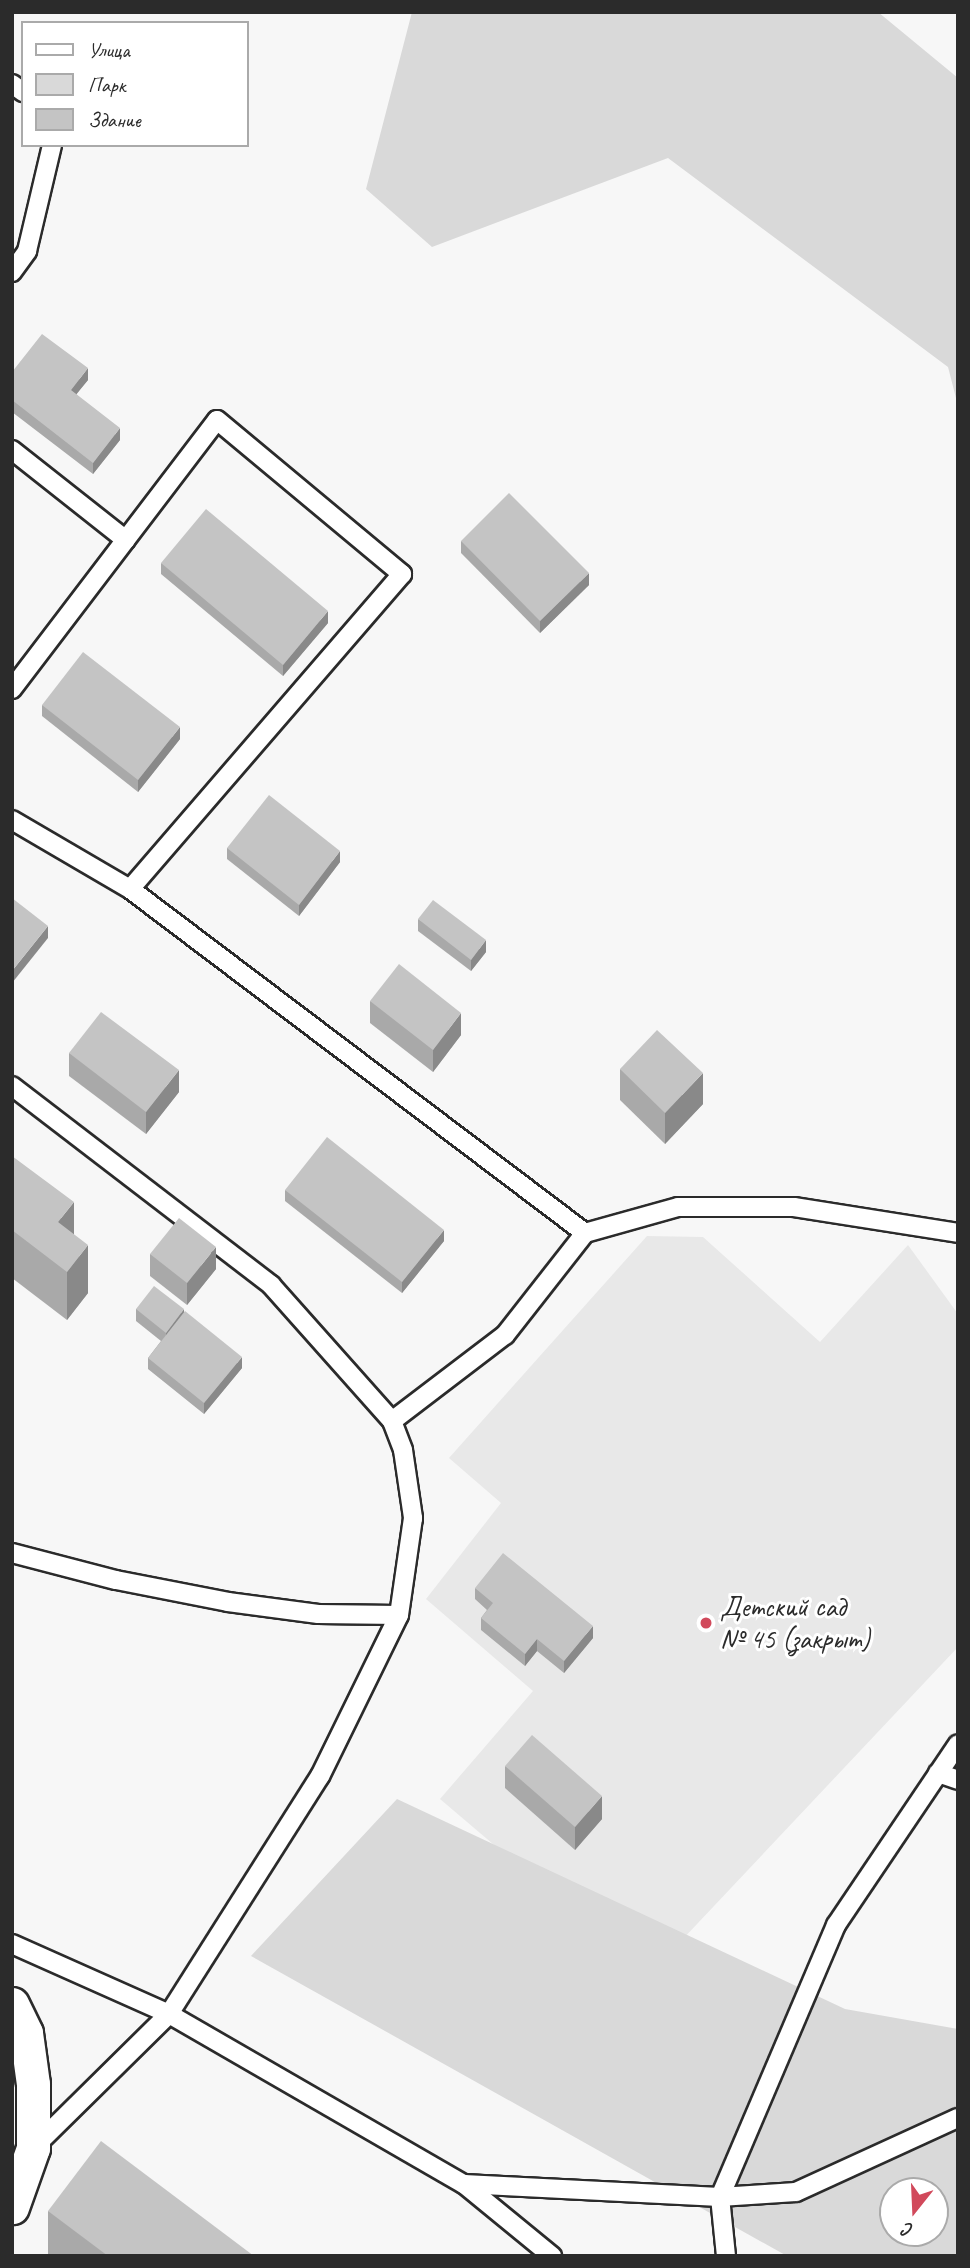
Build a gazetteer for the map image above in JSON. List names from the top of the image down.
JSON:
{
  "places": ["Детский сад № 45 (закрыт)"],
  "legend": ["Улица", "Парк", "Здание"],
  "north": "bottom"
}
